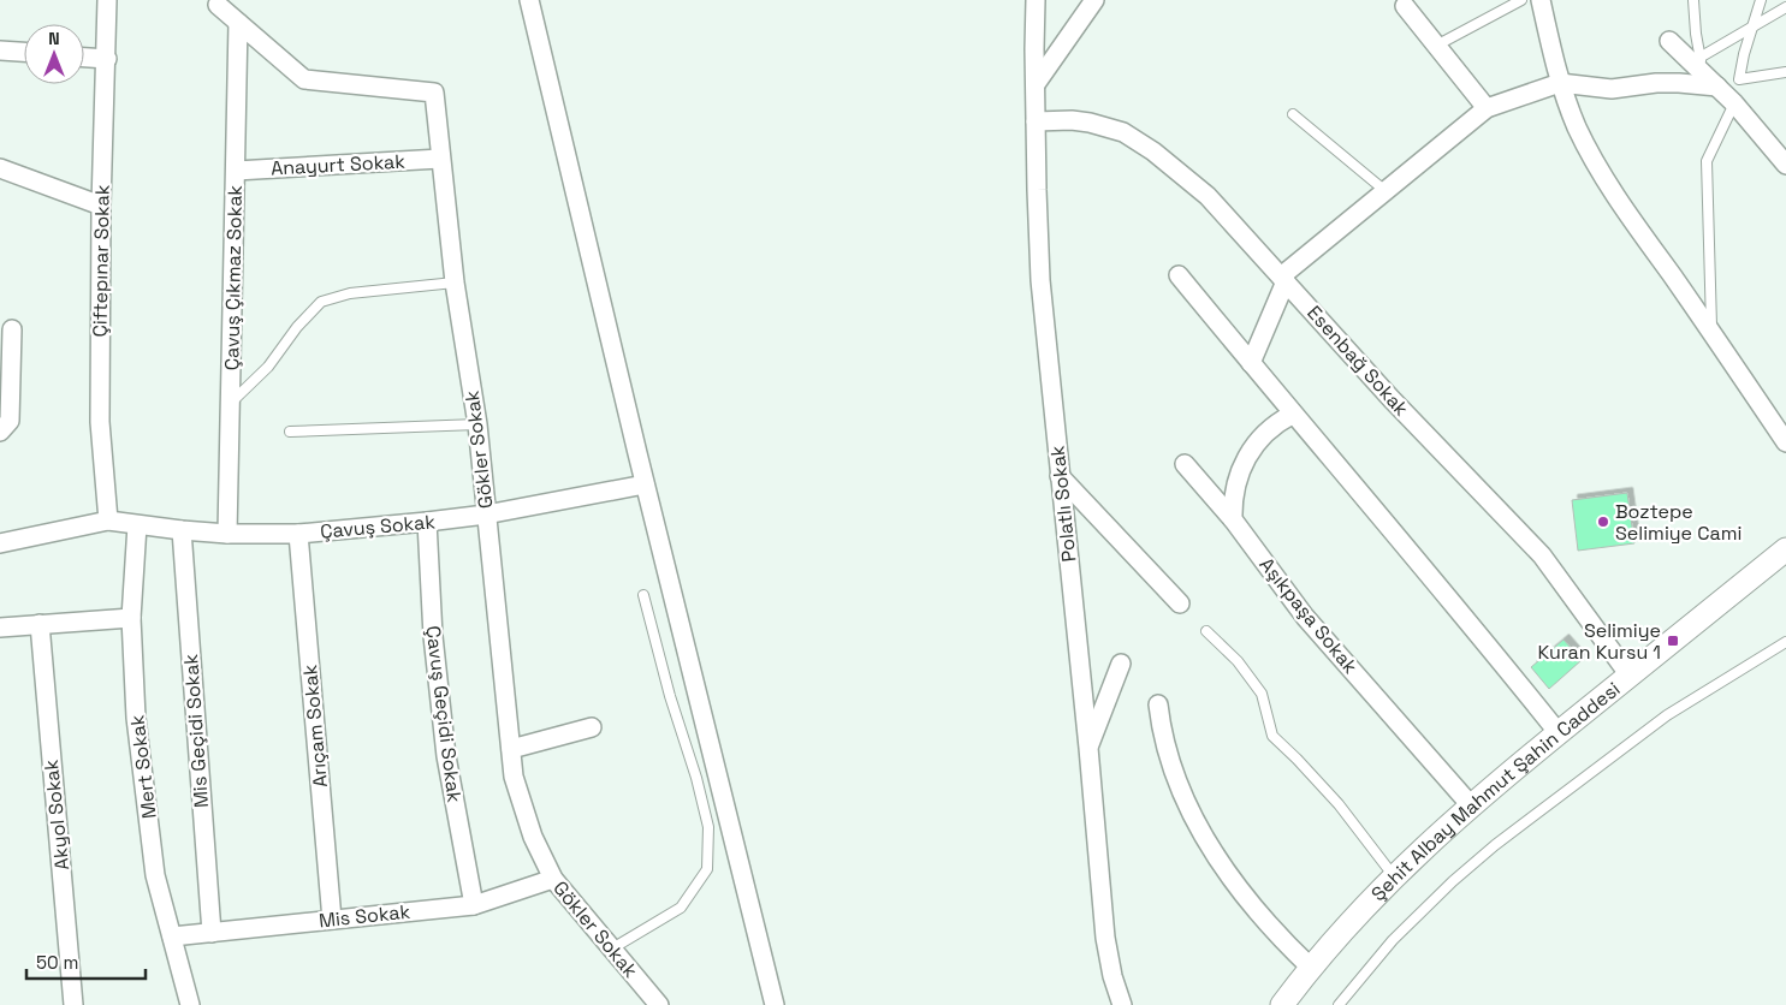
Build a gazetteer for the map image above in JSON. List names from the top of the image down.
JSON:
{
  "streets": {
    "street": [
      "Anayurt Sokak",
      "Çiftepınar Sokak",
      "Çavuş Çıkmaz Sokak",
      "Esenbağ Sokak",
      "Gökler Sokak",
      "Polatlı Sokak",
      "Çavuş Sokak",
      "Aşıkpaşa Sokak",
      "Çavuş Geçidi Sokak",
      "Arıçam Sokak",
      "Mis Geçidi Sokak",
      "Mert Sokak",
      "Şehit Albay Mahmut Şahin Caddesi",
      "Akyol Sokak",
      "Mis Sokak"
    ]
  },
  "crossings": [
    ["Anayurt Sokak", "Çavuş Çıkmaz Sokak"],
    ["Anayurt Sokak", "Gökler Sokak"],
    ["Çiftepınar Sokak", "Çavuş Sokak"],
    ["Çavuş Çıkmaz Sokak", "Gökler Sokak"],
    ["Çavuş Çıkmaz Sokak", "Çavuş Sokak"],
    ["Esenbağ Sokak", "Polatlı Sokak"],
    ["Esenbağ Sokak", "Şehit Albay Mahmut Şahin Caddesi"],
    ["Gökler Sokak", "Çavuş Sokak"],
    ["Gökler Sokak", "Mis Sokak"],
    ["Çavuş Sokak", "Çavuş Geçidi Sokak"],
    ["Çavuş Sokak", "Arıçam Sokak"],
    ["Çavuş Sokak", "Mis Geçidi Sokak"],
    ["Çavuş Sokak", "Mert Sokak"],
    ["Aşıkpaşa Sokak", "Şehit Albay Mahmut Şahin Caddesi"],
    ["Çavuş Geçidi Sokak", "Mis Sokak"],
    ["Arıçam Sokak", "Mis Sokak"],
    ["Mis Geçidi Sokak", "Mis Sokak"],
    ["Mert Sokak", "Mis Sokak"]
  ],
  "places": {
    "other": ["Boztepe Selimiye Cami"],
    "transit": ["Selimiye Kuran Kursu 1"]
  },
  "scale_bar": "50 m",
  "north": "top"
}
